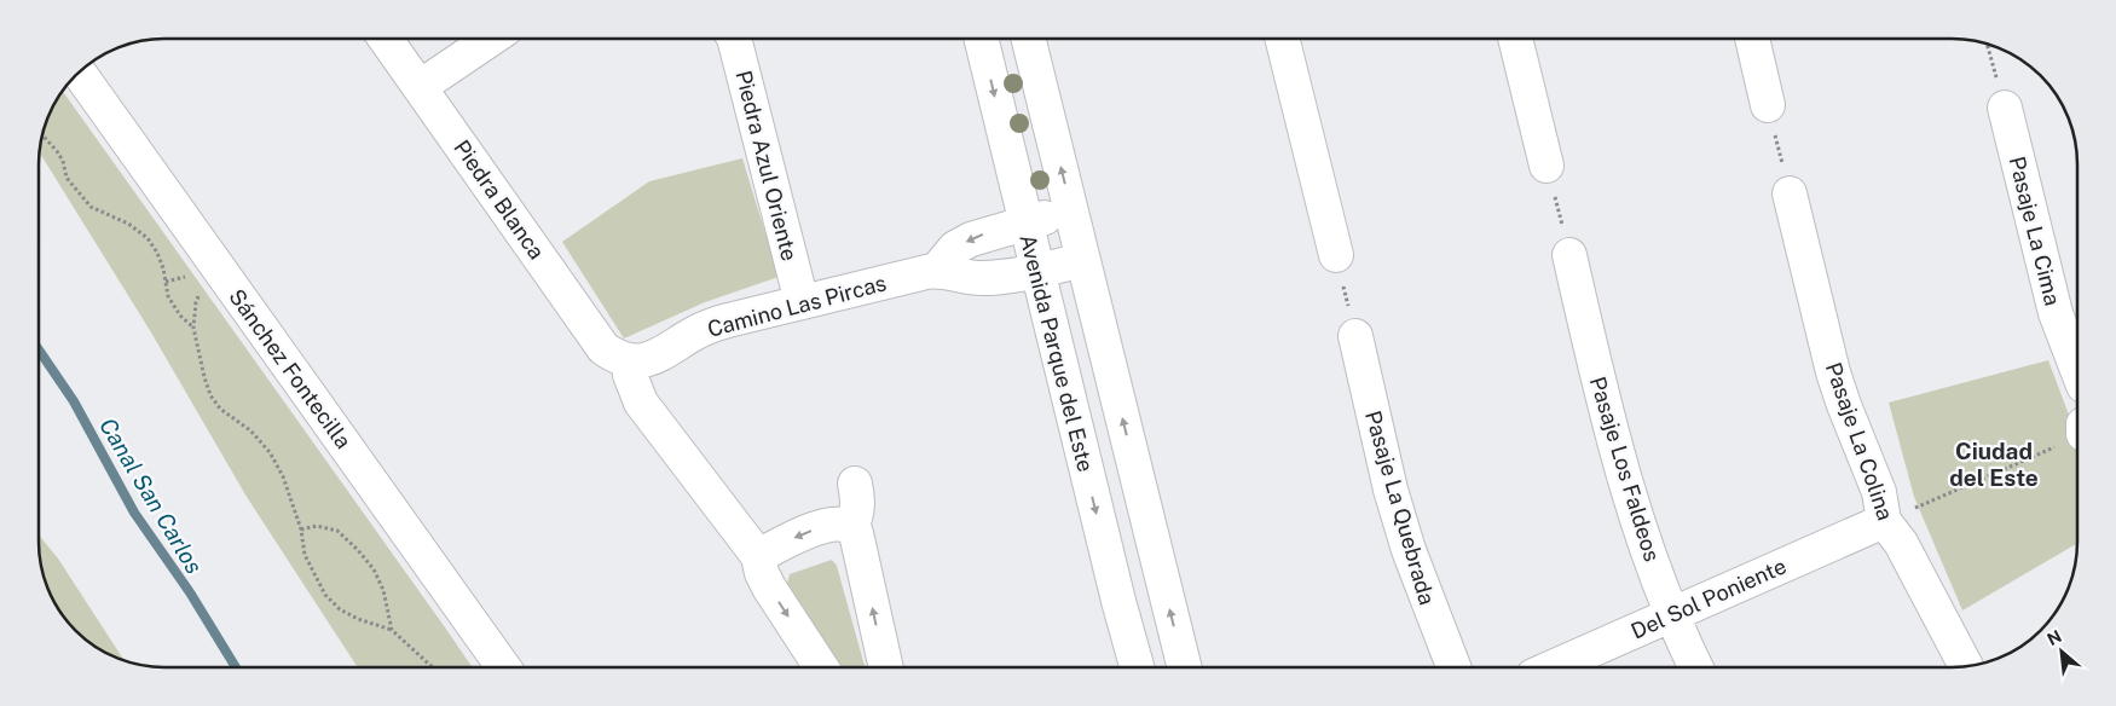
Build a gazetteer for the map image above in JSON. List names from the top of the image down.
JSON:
{
  "streets": {
    "street": [
      "Piedra Azul Oriente",
      "Piedra Blanca",
      "Pasaje La Cima",
      "Camino Las Pircas",
      "Avenida Parque del Este",
      "Sánchez Fontecilla",
      "Pasaje La Colina",
      "Pasaje Los Faldeos",
      "Pasaje La Quebrada",
      "Del Sol Poniente"
    ]
  },
  "crossings": [
    ["Piedra Azul Oriente", "Camino Las Pircas"],
    ["Piedra Blanca", "Camino Las Pircas"],
    ["Camino Las Pircas", "Avenida Parque del Este"],
    ["Pasaje La Colina", "Del Sol Poniente"],
    ["Pasaje Los Faldeos", "Del Sol Poniente"]
  ],
  "districts": ["Ciudad del Este"],
  "water": ["Canal San Carlos"],
  "north": "top left"
}
